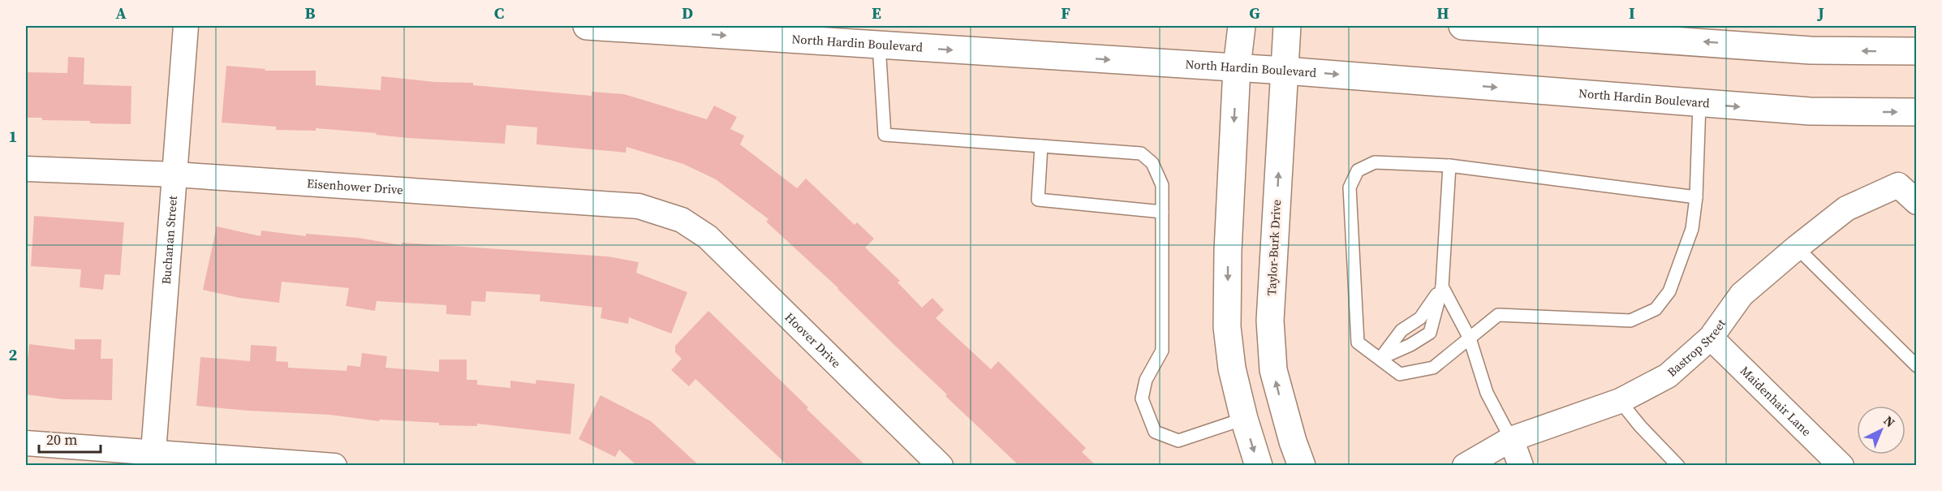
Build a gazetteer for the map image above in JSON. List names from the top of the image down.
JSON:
{
  "streets": {
    "main road": ["North Hardin Boulevard", "Taylor-Burk Drive"],
    "street": [
      "Eisenhower Drive",
      "Buchanan Street",
      "Hoover Drive",
      "Bastrop Street",
      "Maidenhair Lane"
    ]
  },
  "crossings": [
    ["North Hardin Boulevard", "Taylor-Burk Drive"],
    ["Eisenhower Drive", "Buchanan Street"],
    ["Eisenhower Drive", "Hoover Drive"],
    ["Bastrop Street", "Maidenhair Lane"]
  ],
  "scale_bar": "20 m",
  "north": "top right",
  "grid": {
    "columns": [
      "A",
      "B",
      "C",
      "D",
      "E",
      "F",
      "G",
      "H",
      "I",
      "J"
    ],
    "rows": ["1", "2"]
  }
}
